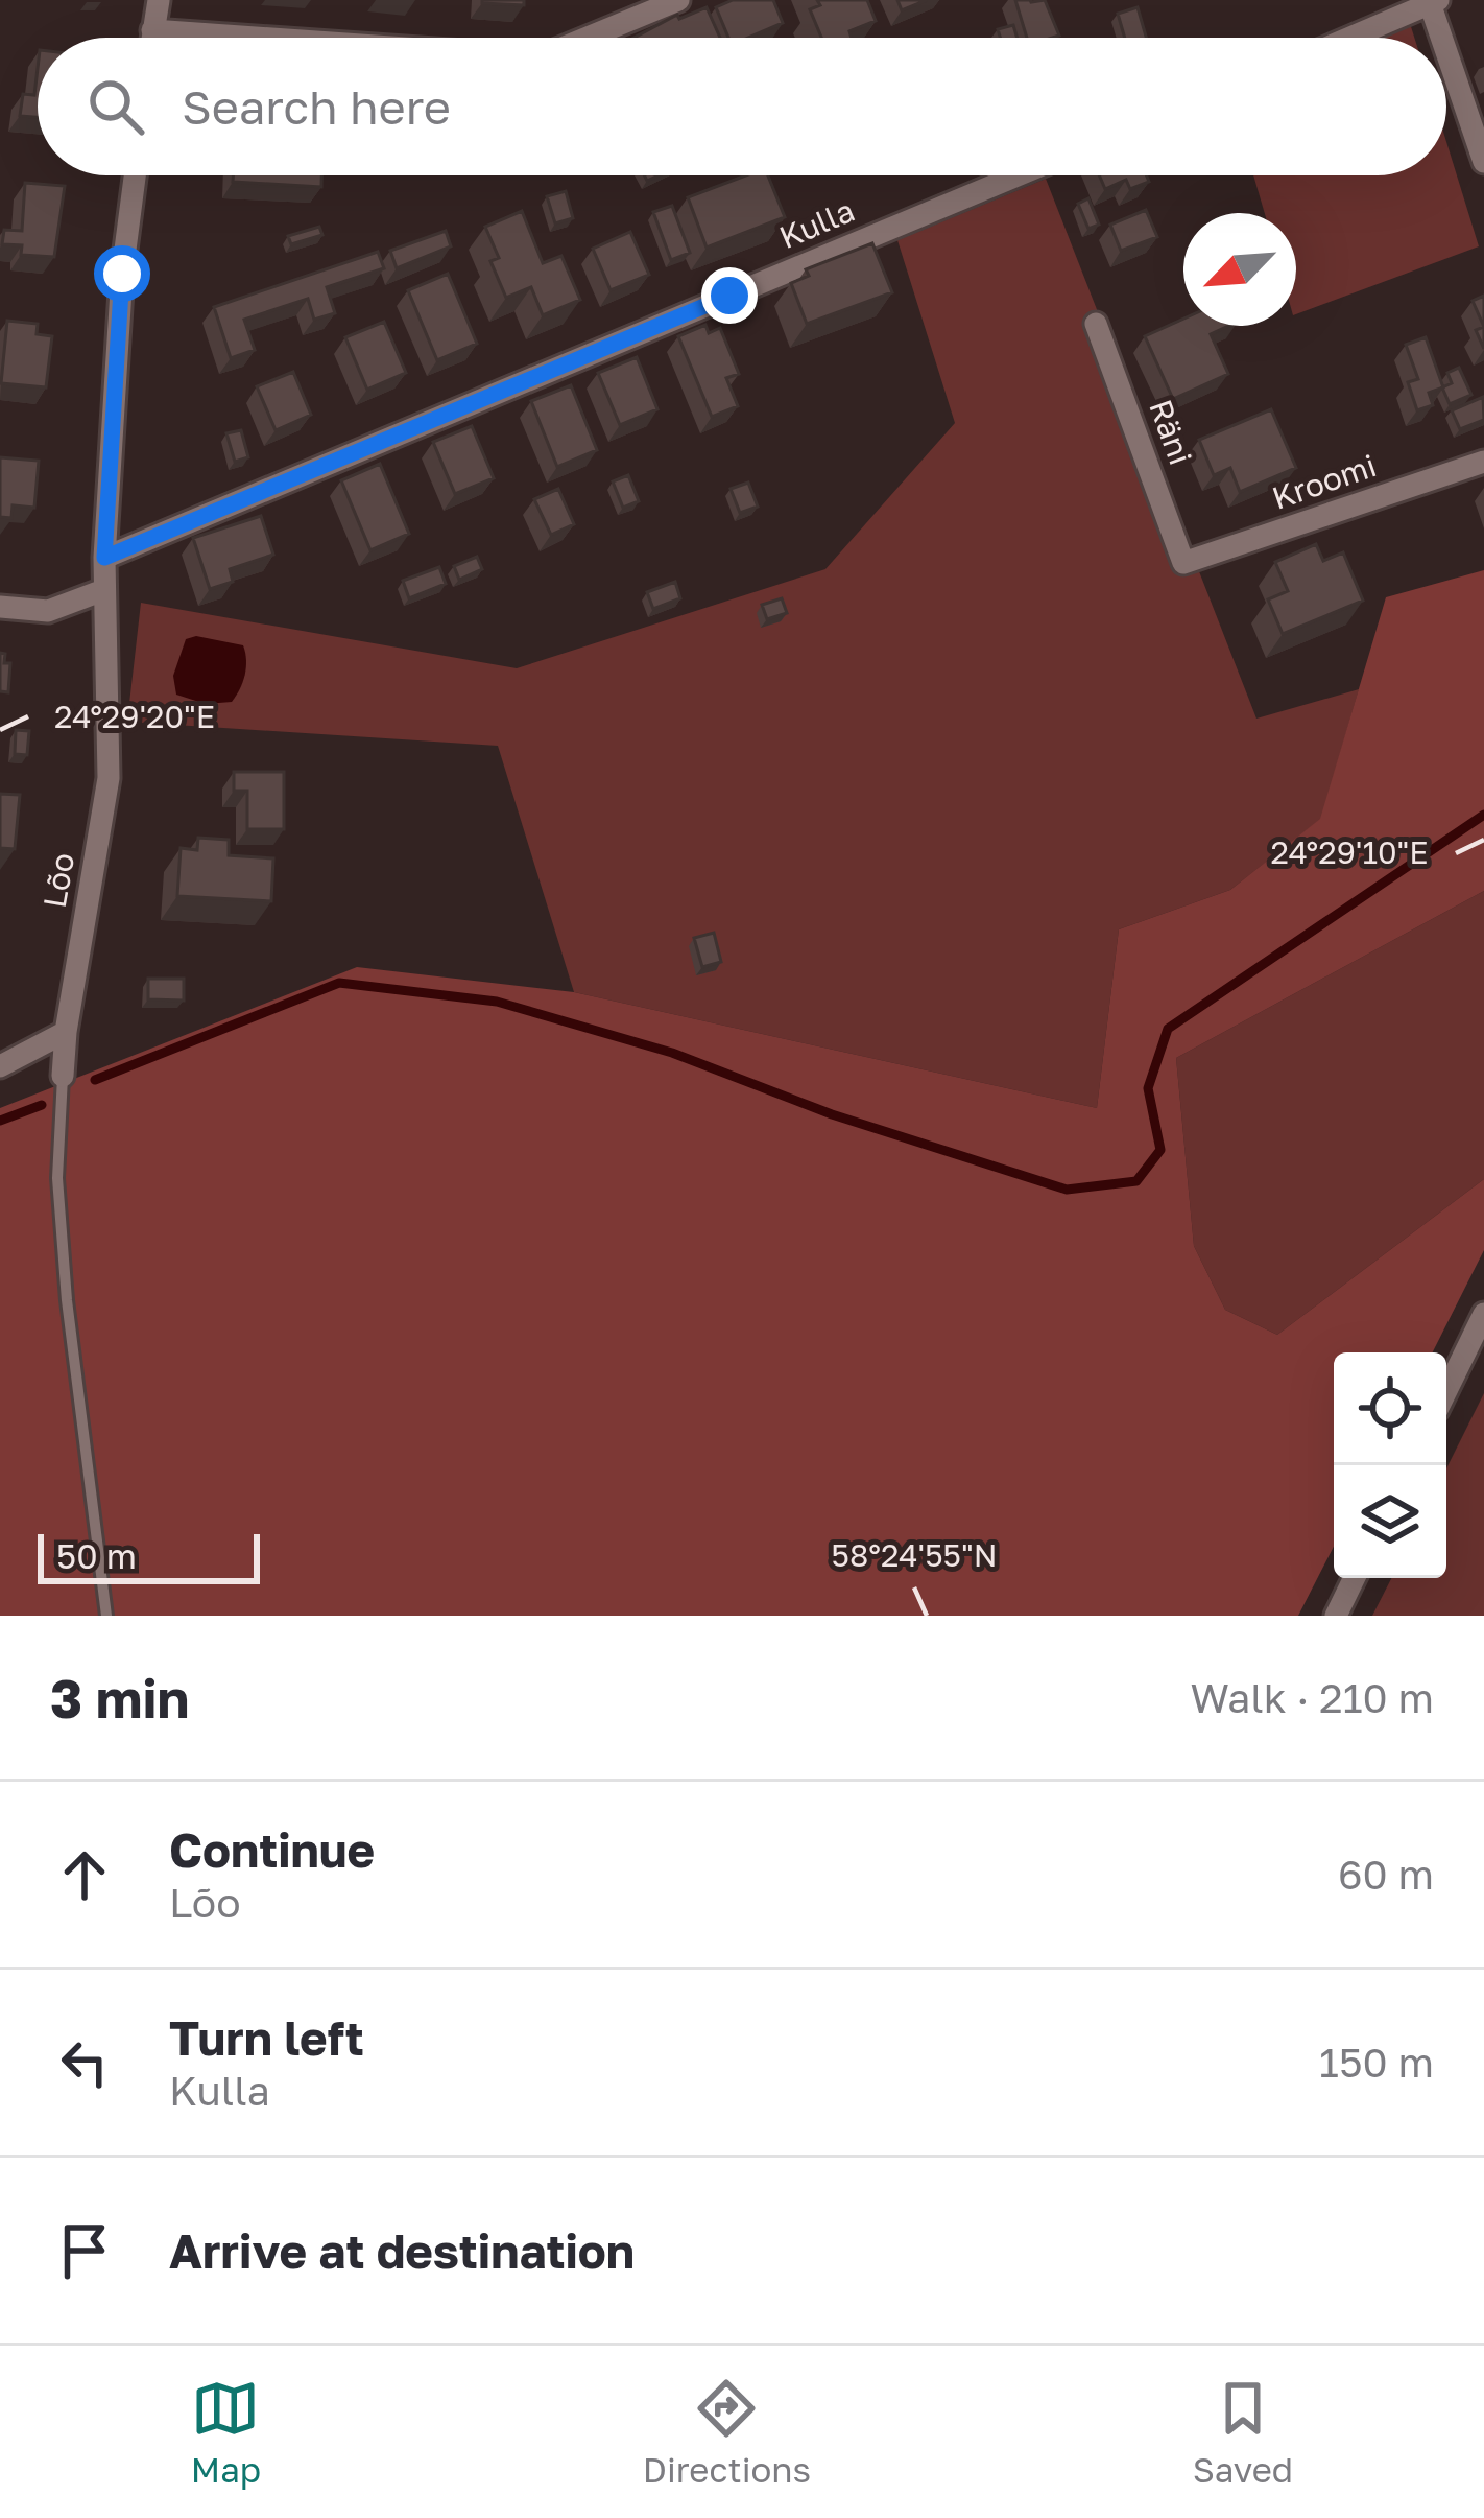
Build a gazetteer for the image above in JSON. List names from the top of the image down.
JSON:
{
  "streets": {
    "street": [
      "Kulla",
      "Räni",
      "Kroomi",
      "Lõo"
    ]
  },
  "crossings": [
    ["Kulla", "Lõo"],
    ["Räni", "Kroomi"]
  ],
  "scale_bar": "50 m",
  "north": "bottom left",
  "page": {
    "search": "Search here",
    "scale": "50 m",
    "heading": ["3 min", "Walk · 210 m"],
    "list": [
      ["Continue", "Lõo", "60 m"],
      ["Turn left", "Kulla", "150 m"],
      "Arrive at destination"
    ],
    "nav": ["Map", "Directions", "Saved"]
  },
  "coordinates": ["24°29'20\"E", "24°29'10\"E", "58°24'55\"N"]
}
